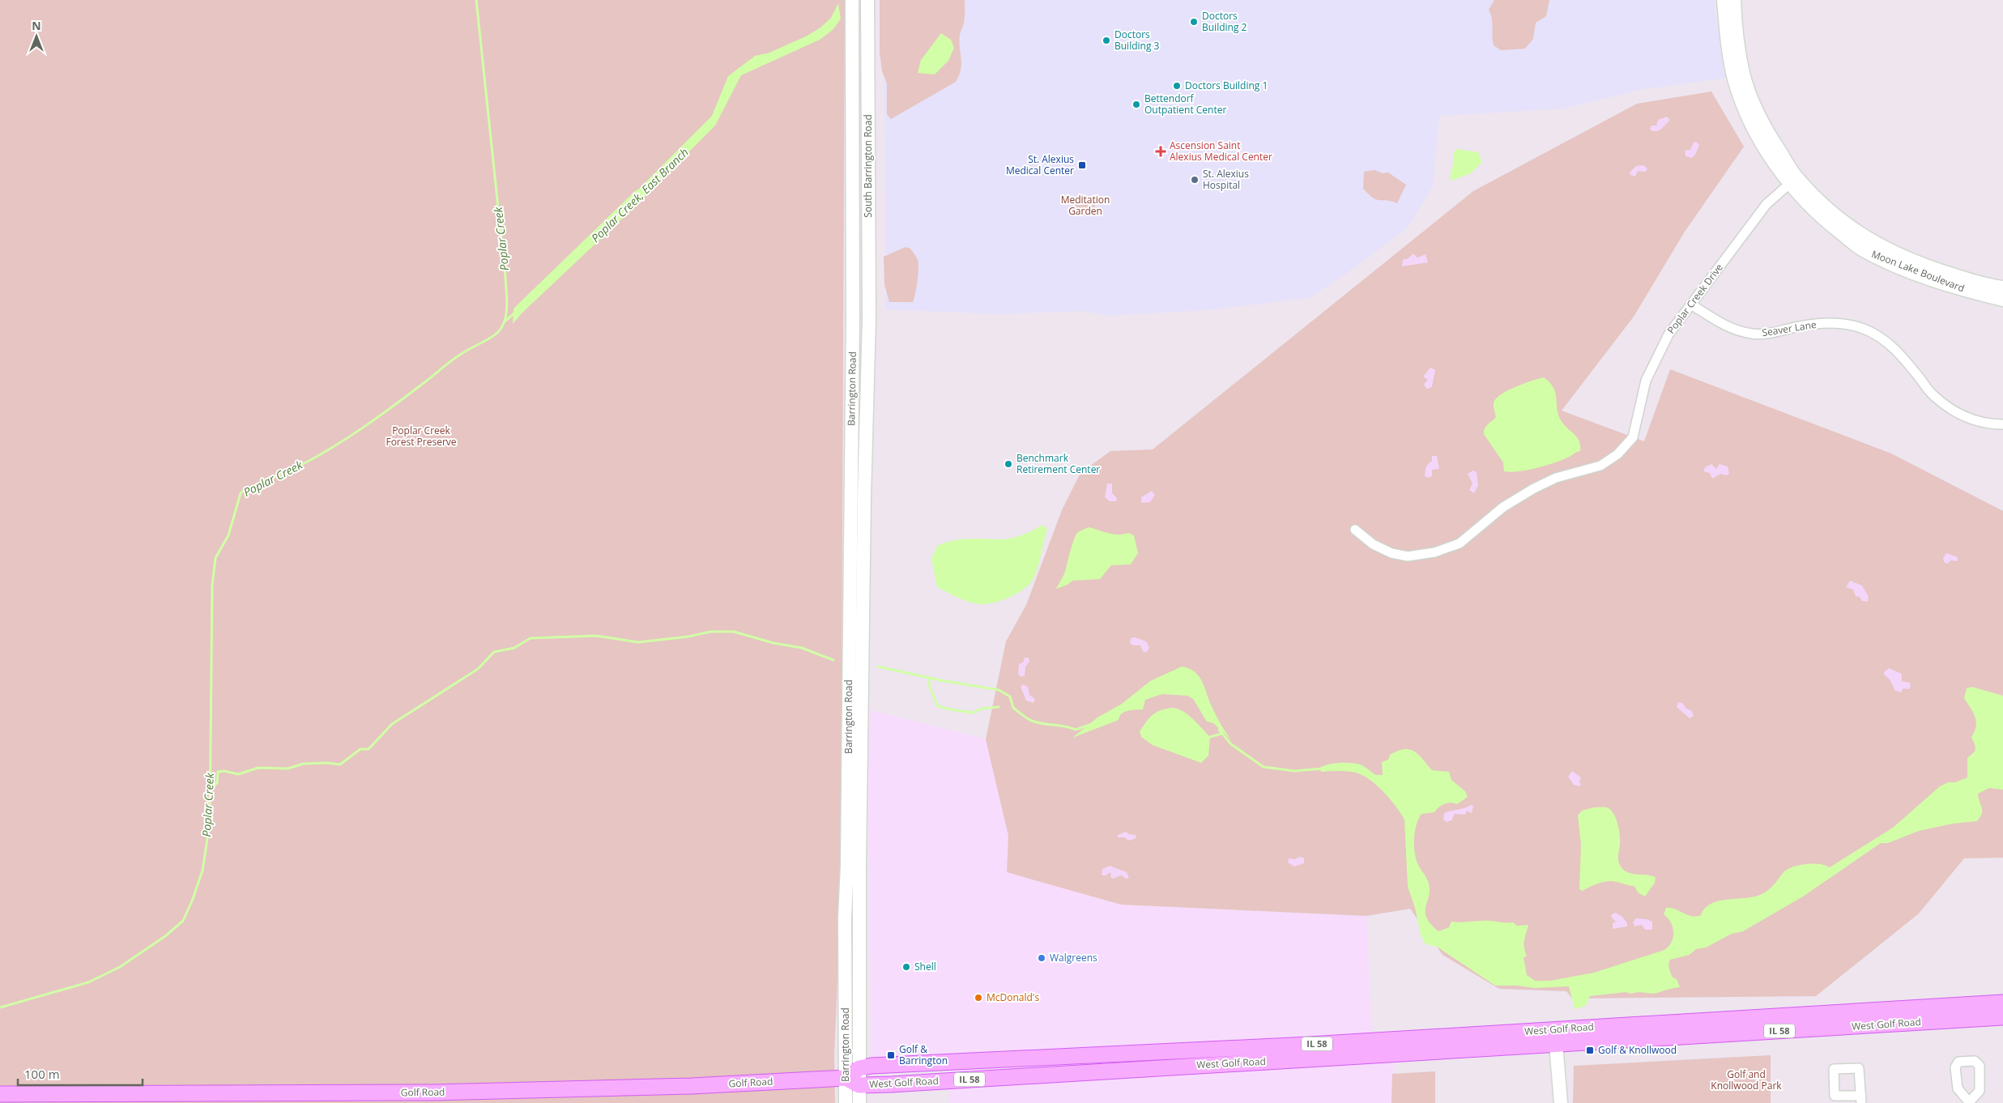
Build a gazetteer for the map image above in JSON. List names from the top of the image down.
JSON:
{
  "streets": {
    "main road": [
      "South Barrington Road",
      "Moon Lake Boulevard",
      "Barrington Road",
      "West Golf Road",
      "IL 58",
      "Golf Road"
    ],
    "street": ["Poplar Creek Drive", "Seaver Lane"]
  },
  "crossings": [
    ["South Barrington Road", "Barrington Road"],
    ["Moon Lake Boulevard", "Poplar Creek Drive"],
    ["Poplar Creek Drive", "Seaver Lane"],
    ["Barrington Road", "West Golf Road"],
    ["Barrington Road", "Golf Road"],
    ["West Golf Road", "Golf Road"]
  ],
  "water": ["Poplar Creek, East Branch", "Poplar Creek"],
  "parks": ["Meditation Garden", "Poplar Creek Forest Preserve", "Golf and Knollwood Park"],
  "places": {
    "other": [
      "Doctors Building 2",
      "Doctors Building 3",
      "Doctors Building 1",
      "Bettendorf Outpatient Center",
      "St. Alexius Hospital",
      "Benchmark Retirement Center",
      "Walgreens",
      "Shell",
      "McDonald's"
    ],
    "health": ["Ascension Saint Alexius Medical Center"],
    "transit": ["St. Alexius Medical Center", "Golf & Knollwood", "Golf & Barrington"]
  },
  "scale_bar": "100 m",
  "north": "top"
}
